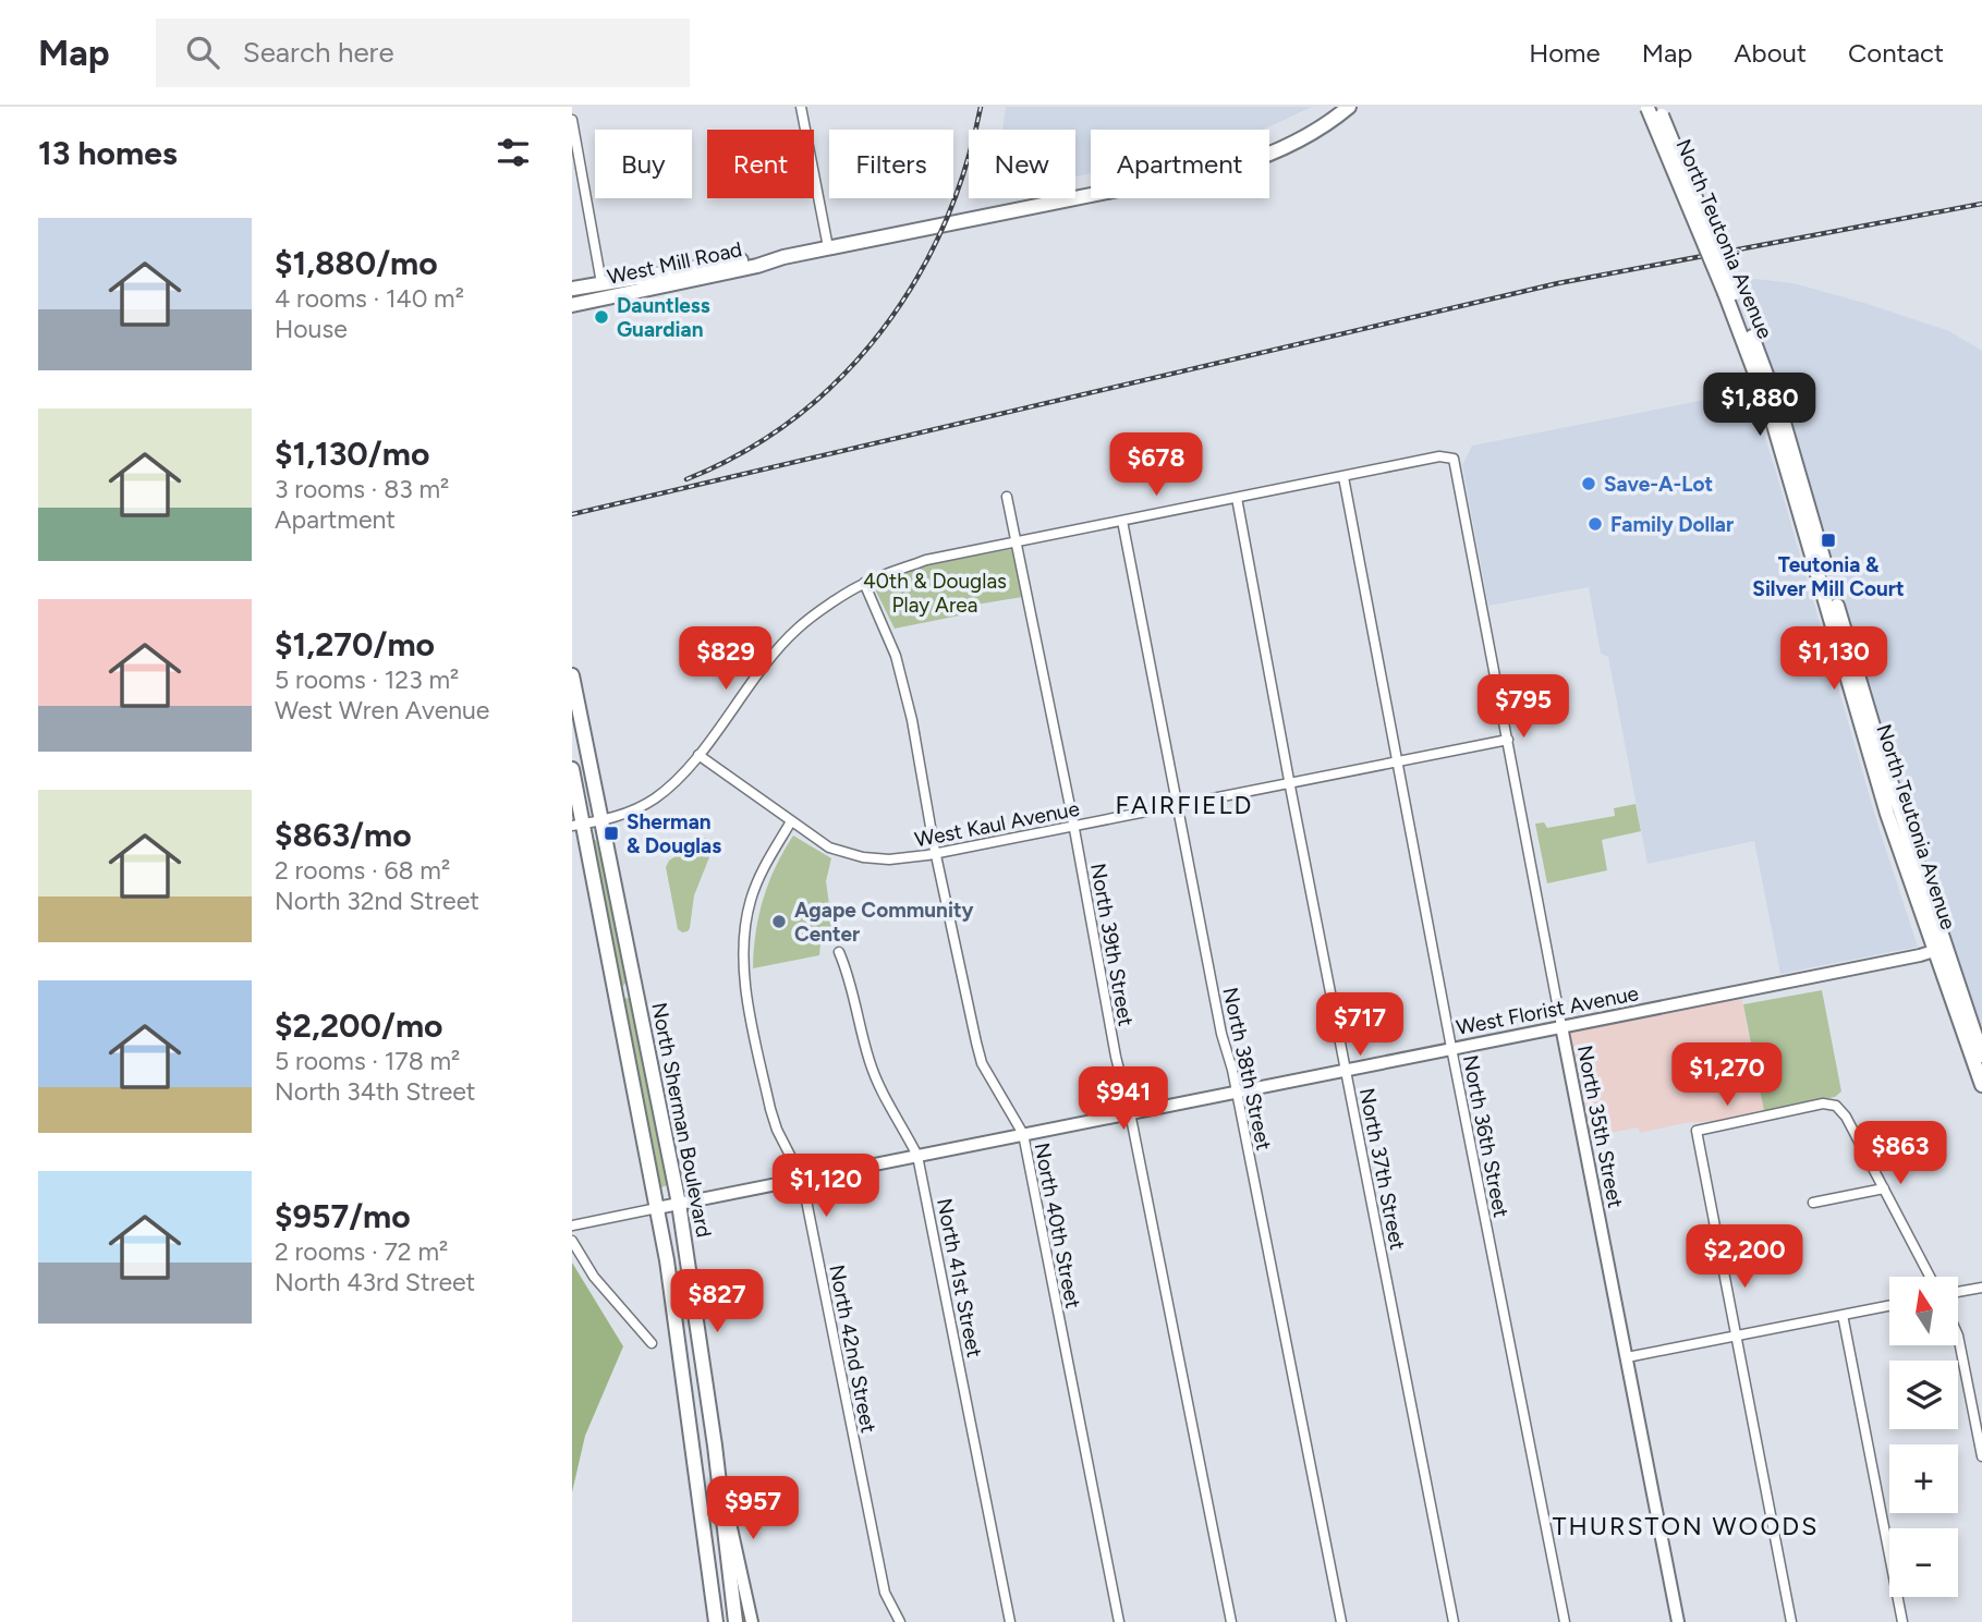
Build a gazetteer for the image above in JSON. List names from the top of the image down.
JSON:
{
  "streets": {
    "main road": ["North Teutonia Avenue", "West Mill Road", "North Sherman Boulevard"],
    "street": [
      "West Kaul Avenue",
      "North 39th Street",
      "West Florist Avenue",
      "North 38th Street",
      "North 35th Street",
      "North 36th Street",
      "North 37th Street",
      "North 40th Street",
      "North 41st Street",
      "North 42nd Street"
    ]
  },
  "crossings": [
    ["North Teutonia Avenue", "West Florist Avenue"],
    ["West Kaul Avenue", "North 39th Street"],
    ["West Kaul Avenue", "North 38th Street"],
    ["West Kaul Avenue", "North 35th Street"],
    ["West Kaul Avenue", "North 36th Street"],
    ["West Kaul Avenue", "North 37th Street"],
    ["West Kaul Avenue", "North 40th Street"],
    ["West Kaul Avenue", "North 42nd Street"],
    ["North 39th Street", "West Florist Avenue"],
    ["West Florist Avenue", "North 38th Street"],
    ["West Florist Avenue", "North Sherman Boulevard"],
    ["West Florist Avenue", "North 35th Street"],
    ["West Florist Avenue", "North 36th Street"],
    ["West Florist Avenue", "North 37th Street"],
    ["West Florist Avenue", "North 40th Street"],
    ["West Florist Avenue", "North 41st Street"],
    ["West Florist Avenue", "North 42nd Street"],
    ["North 35th Street", "North 36th Street"]
  ],
  "districts": ["FAIRFIELD", "THURSTON WOODS"],
  "parks": ["40th & Douglas Play Area"],
  "places": {
    "other": [
      "Dauntless Guardian",
      "Save-A-Lot",
      "Family Dollar",
      "Agape Community Center"
    ],
    "transit": ["Teutonia & Silver Mill Court", "Sherman & Douglas"]
  },
  "north": "top",
  "page": {
    "header": "Map",
    "search": "Search here",
    "nav": [
      "Home",
      "Map",
      "About",
      "Contact"
    ],
    "heading": "13 homes",
    "chip": [
      "Buy",
      "Rent",
      "Filters",
      "New",
      "Apartment"
    ],
    "list": [
      {
        "name": "$1,880/mo",
        "note": "4 rooms · 140 m² · House"
      },
      {
        "name": "$1,130/mo",
        "note": "3 rooms · 83 m² · Apartment"
      },
      {
        "name": "$1,270/mo",
        "note": "5 rooms · 123 m² · West Wren Avenue"
      },
      {
        "name": "$863/mo",
        "note": "2 rooms · 68 m² · North 32nd Street"
      },
      {
        "name": "$2,200/mo",
        "note": "5 rooms · 178 m² · North 34th Street"
      },
      {
        "name": "$957/mo",
        "note": "2 rooms · 72 m² · North 43rd Street"
      }
    ],
    "price": [
      "$1,880",
      "$678",
      "$829",
      "$1,130",
      "$795",
      "$717",
      "$1,270",
      "$941",
      "$863",
      "$1,120",
      "$2,200",
      "$827",
      "$957"
    ],
    "map_buttons": ["+", "−"]
  }
}
